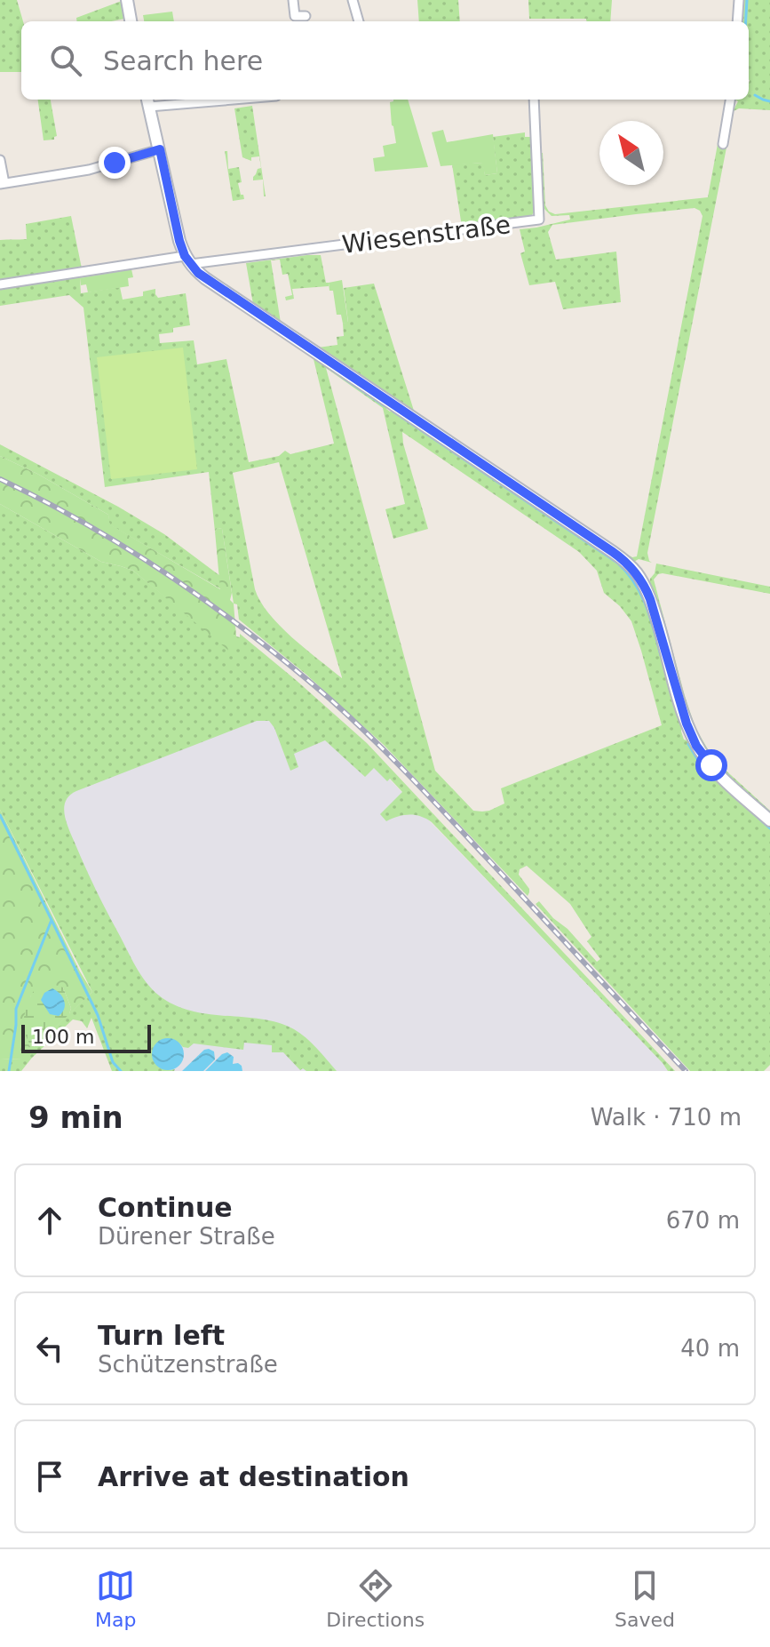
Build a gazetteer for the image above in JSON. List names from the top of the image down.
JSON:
{
  "streets": {
    "street": ["Wiesenstraße"]
  },
  "scale_bar": "100 m",
  "north": "top left",
  "page": {
    "search": "Search here",
    "scale": "100 m",
    "heading": ["9 min", "Walk · 710 m"],
    "list": [
      ["Continue", "Dürener Straße", "670 m"],
      ["Turn left", "Schützenstraße", "40 m"],
      "Arrive at destination"
    ],
    "nav": ["Map", "Directions", "Saved"]
  }
}
